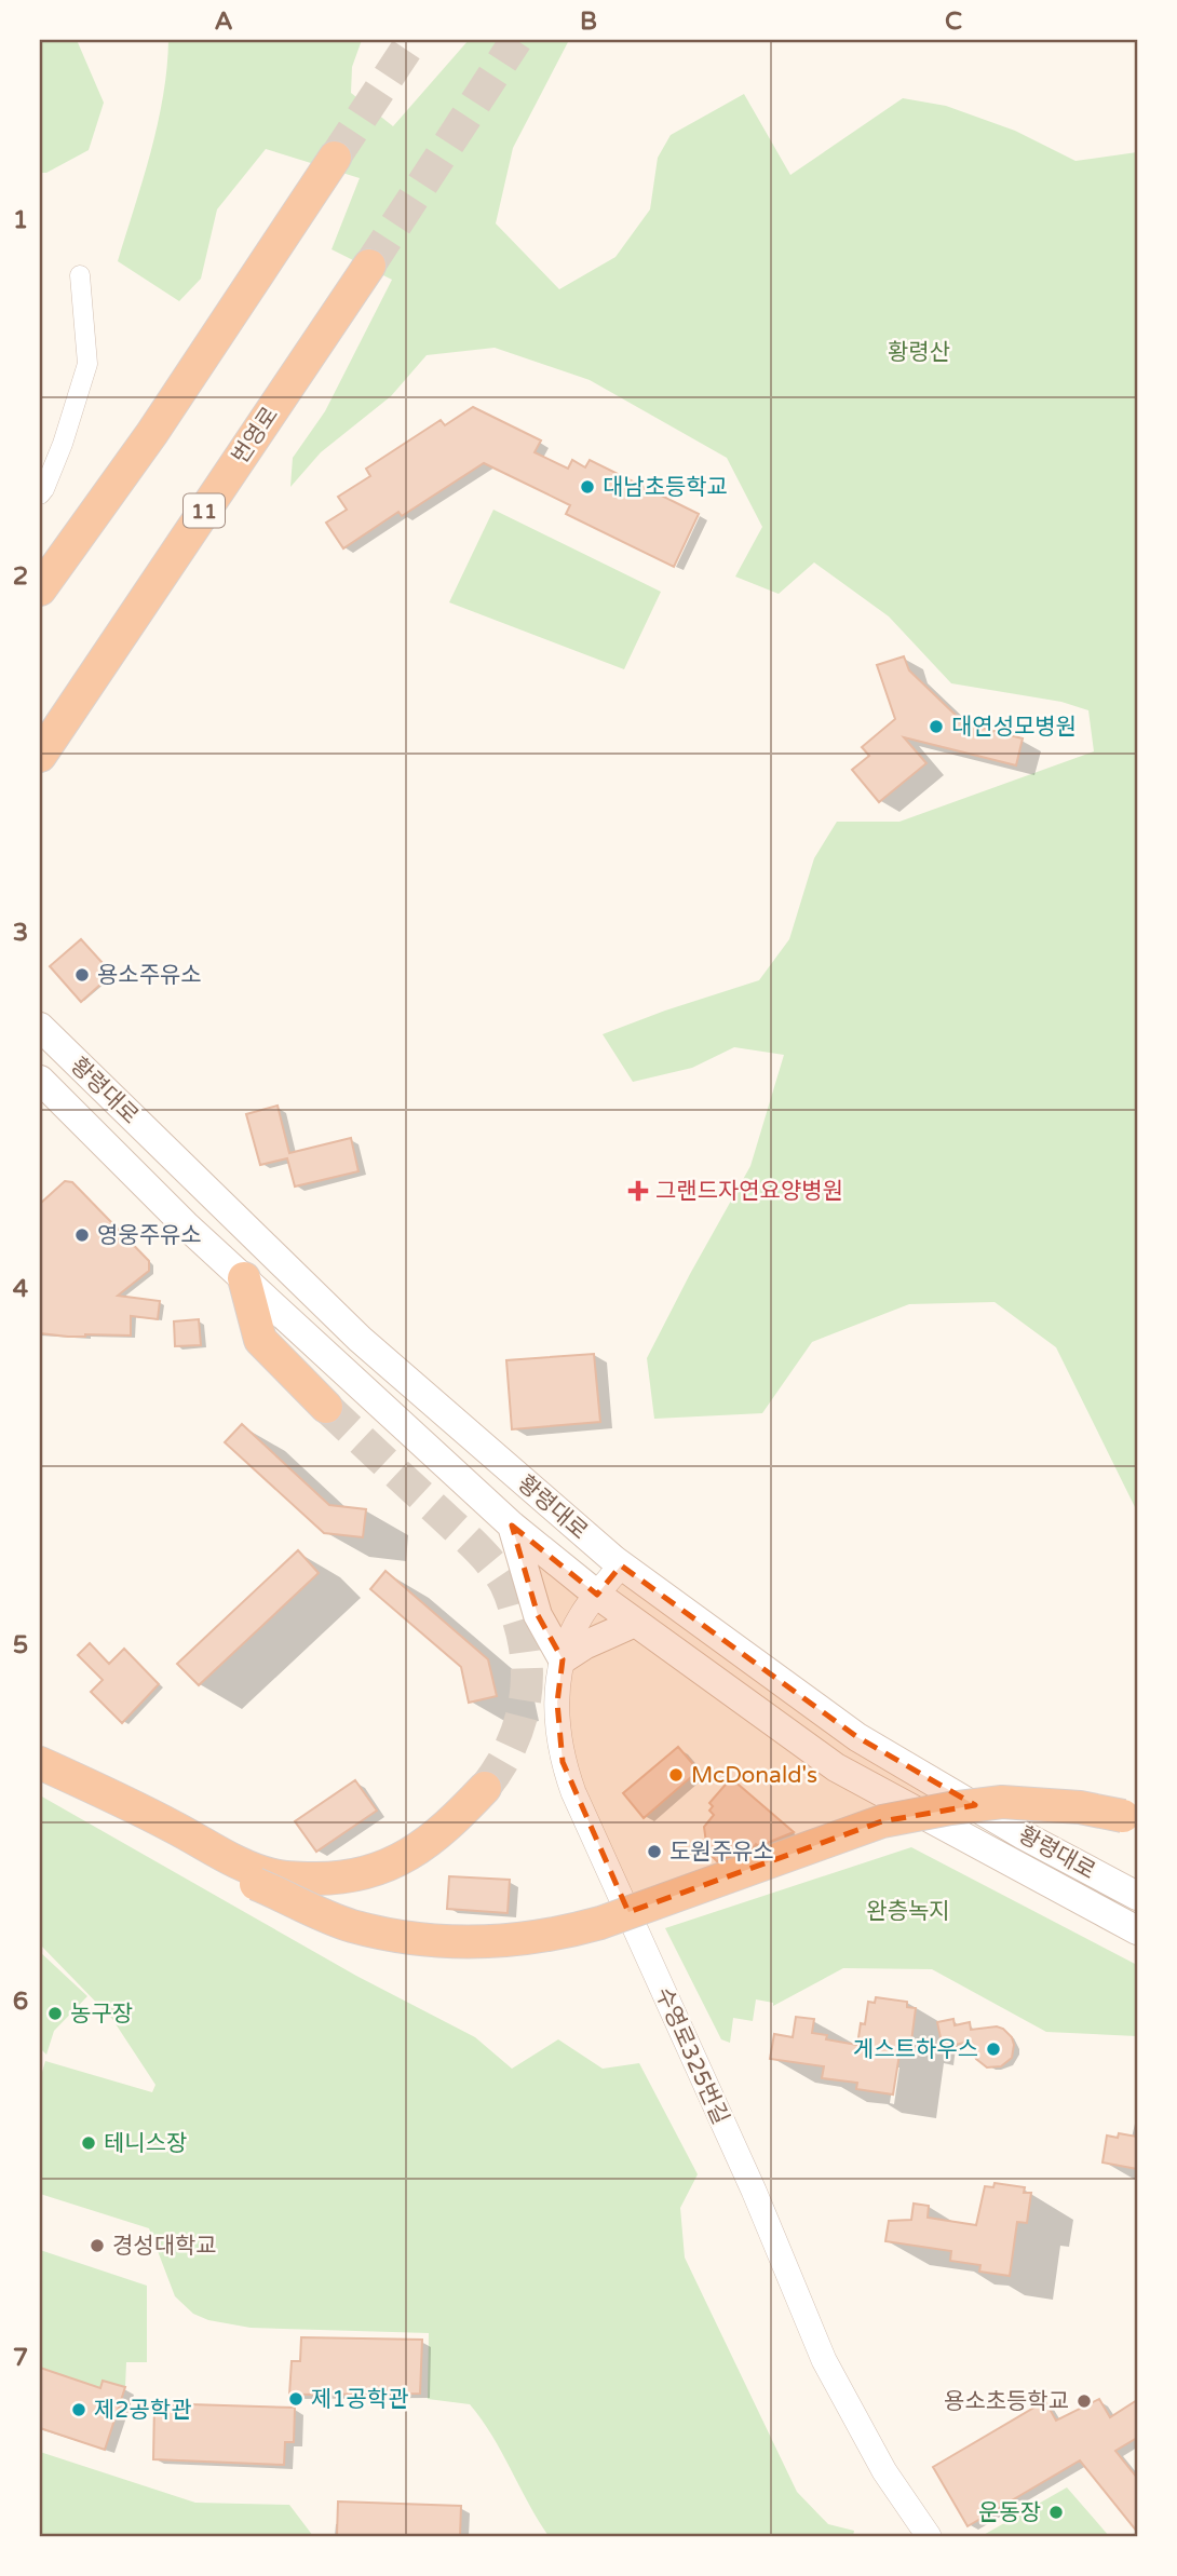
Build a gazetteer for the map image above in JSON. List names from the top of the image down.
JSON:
{
  "streets": {
    "highway": ["번영로", "11"],
    "main road": ["황령대로"],
    "street": ["수영로325번길"]
  },
  "crossings": [
    ["황령대로", "수영로325번길"]
  ],
  "parks": ["황령산", "완층녹지"],
  "places": {
    "other": [
      "대남초등학교",
      "대연성모병원",
      "용소주유소",
      "영웅주유소",
      "McDonald's",
      "도원주유소",
      "농구장",
      "게스트하우스",
      "테니스장",
      "경성대학교",
      "제1공학관",
      "용소초등학교",
      "제2공학관",
      "운동장"
    ],
    "health": ["그랜드자연요양병원"]
  },
  "grid": {
    "columns": ["A", "B", "C"],
    "rows": [
      "1",
      "2",
      "3",
      "4",
      "5",
      "6",
      "7"
    ]
  }
}
